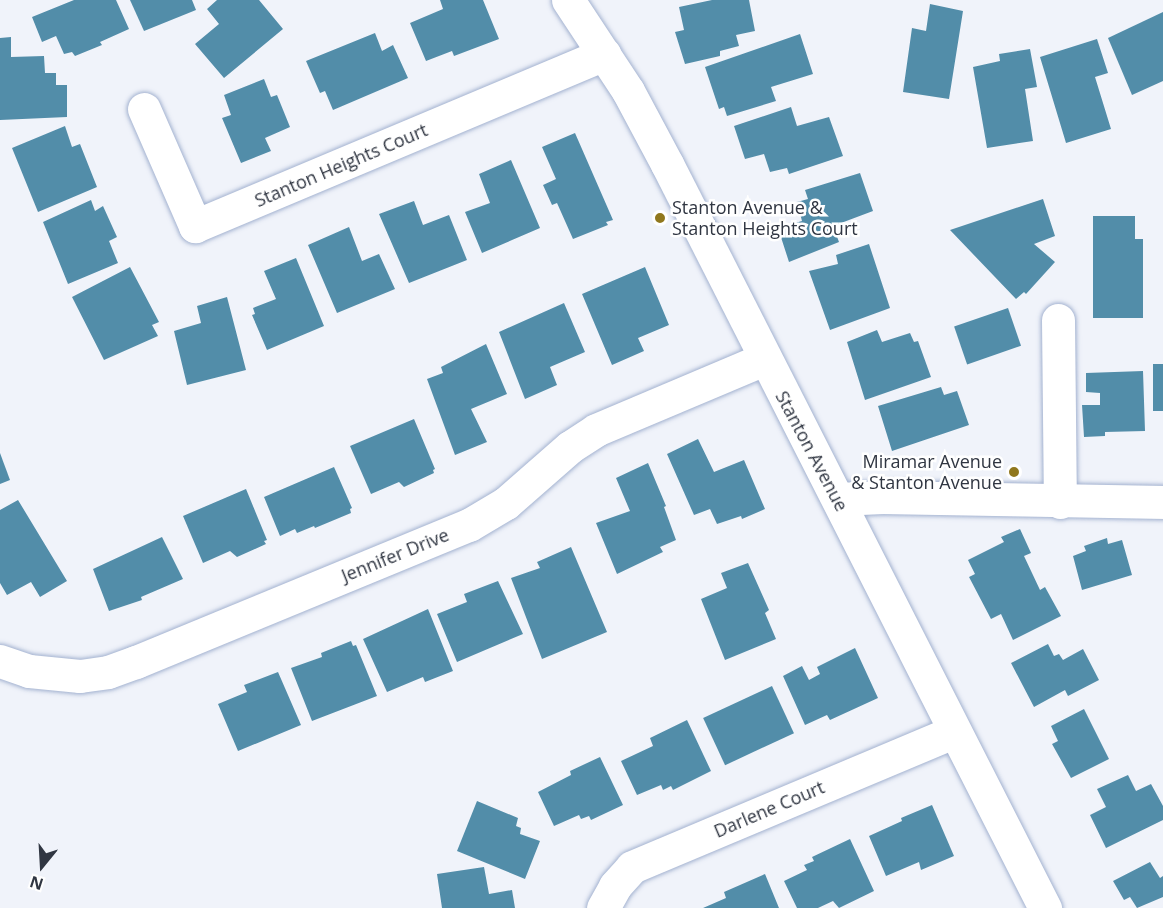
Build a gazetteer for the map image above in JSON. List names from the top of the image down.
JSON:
{
  "streets": {
    "street": [
      "Stanton Heights Court",
      "Stanton Avenue",
      "Jennifer Drive",
      "Darlene Court"
    ]
  },
  "crossings": [
    ["Stanton Heights Court", "Stanton Avenue"],
    ["Stanton Avenue", "Jennifer Drive"],
    ["Stanton Avenue", "Darlene Court"]
  ],
  "places": ["Stanton Avenue & Stanton Heights Court", "Miramar Avenue & Stanton Avenue"],
  "north": "bottom"
}
